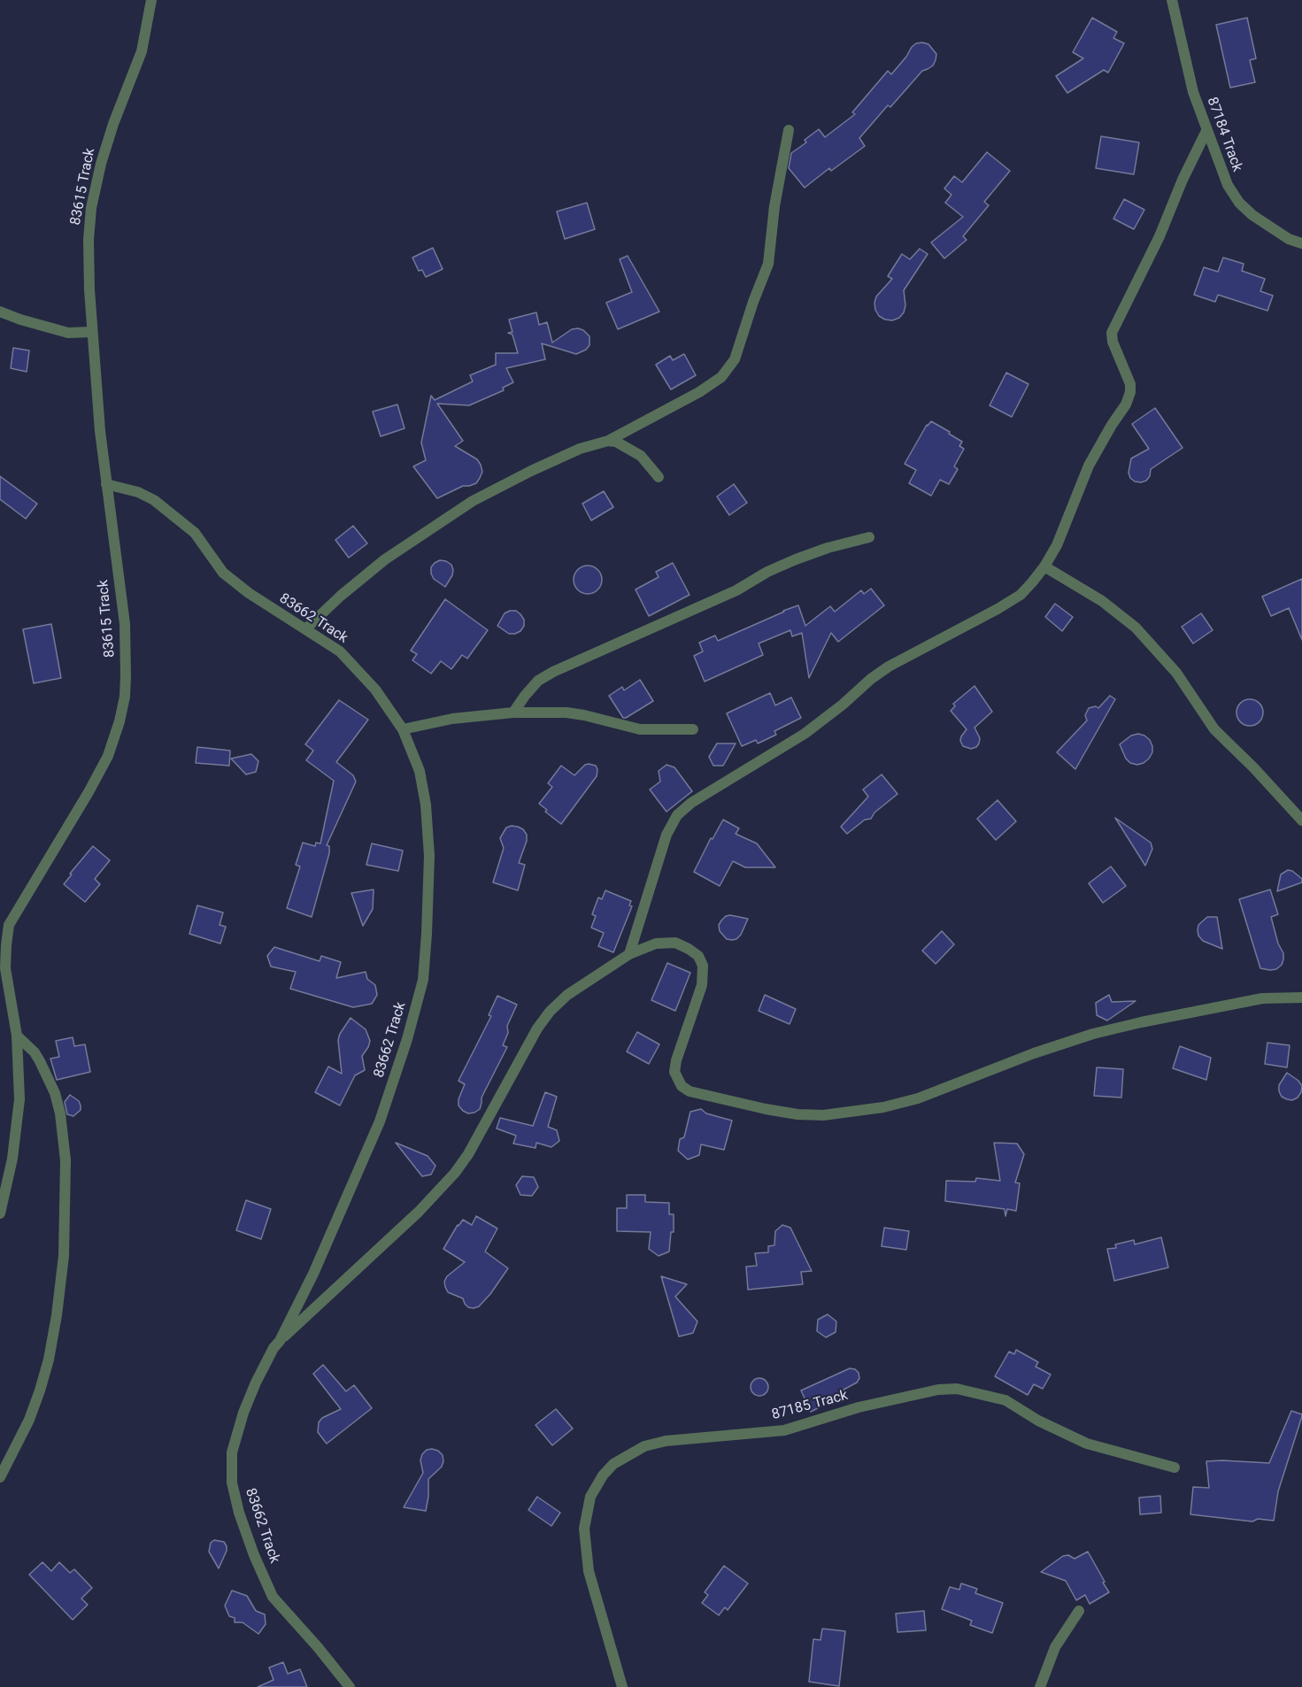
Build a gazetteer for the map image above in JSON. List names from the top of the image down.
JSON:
{
  "streets": {
    "street": [
      "87184 Track",
      "83615 Track",
      "83662 Track",
      "87185 Track"
    ]
  },
  "crossings": [
    ["83615 Track", "83662 Track"]
  ]
}
